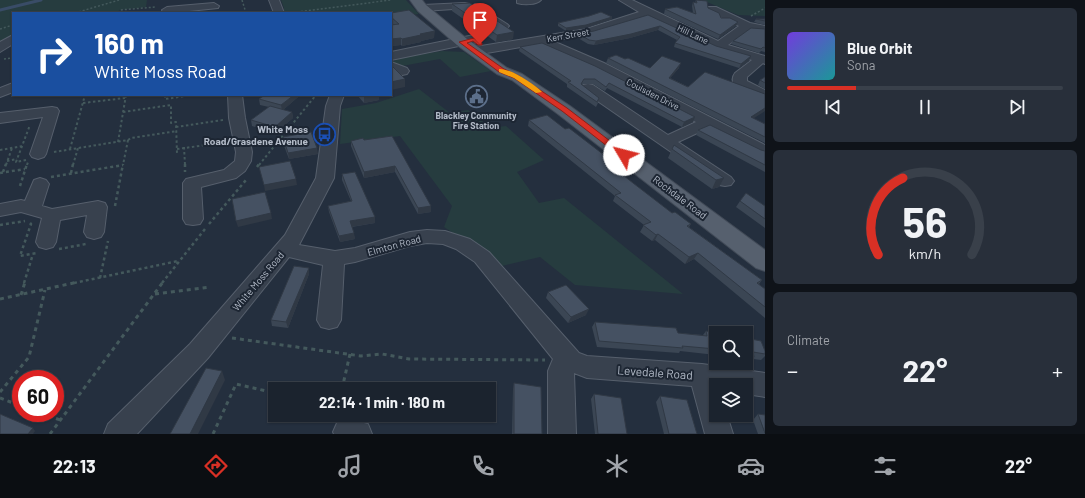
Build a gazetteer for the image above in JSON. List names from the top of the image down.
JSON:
{
  "streets": {
    "main road": ["Rochdale Road"],
    "street": [
      "Hill Lane",
      "Kerr Street",
      "Coulsden Drive",
      "Elmton Road",
      "White Moss Road",
      "Levedale Road"
    ]
  },
  "crossings": [
    ["Hill Lane", "Kerr Street"],
    ["Kerr Street", "Coulsden Drive"],
    ["Kerr Street", "Rochdale Road"],
    ["Coulsden Drive", "Rochdale Road"],
    ["Elmton Road", "White Moss Road"],
    ["Elmton Road", "Levedale Road"]
  ],
  "places": {
    "public building": ["Blackley Community Fire Station"],
    "bus stop": ["White Moss Road/Grasdene Avenue"]
  },
  "page": {
    "turn": ["160 m", "White Moss Road"],
    "song": ["Blue Orbit", "Sona"],
    "tile": "Climate",
    "heat": ["−", "22°", "+"],
    "limit": "60",
    "trip": "22:14 · 1 min · 180 m",
    "tabs": ["22:13", "22°"],
    "gauge": ["56", "km/h"]
  }
}
